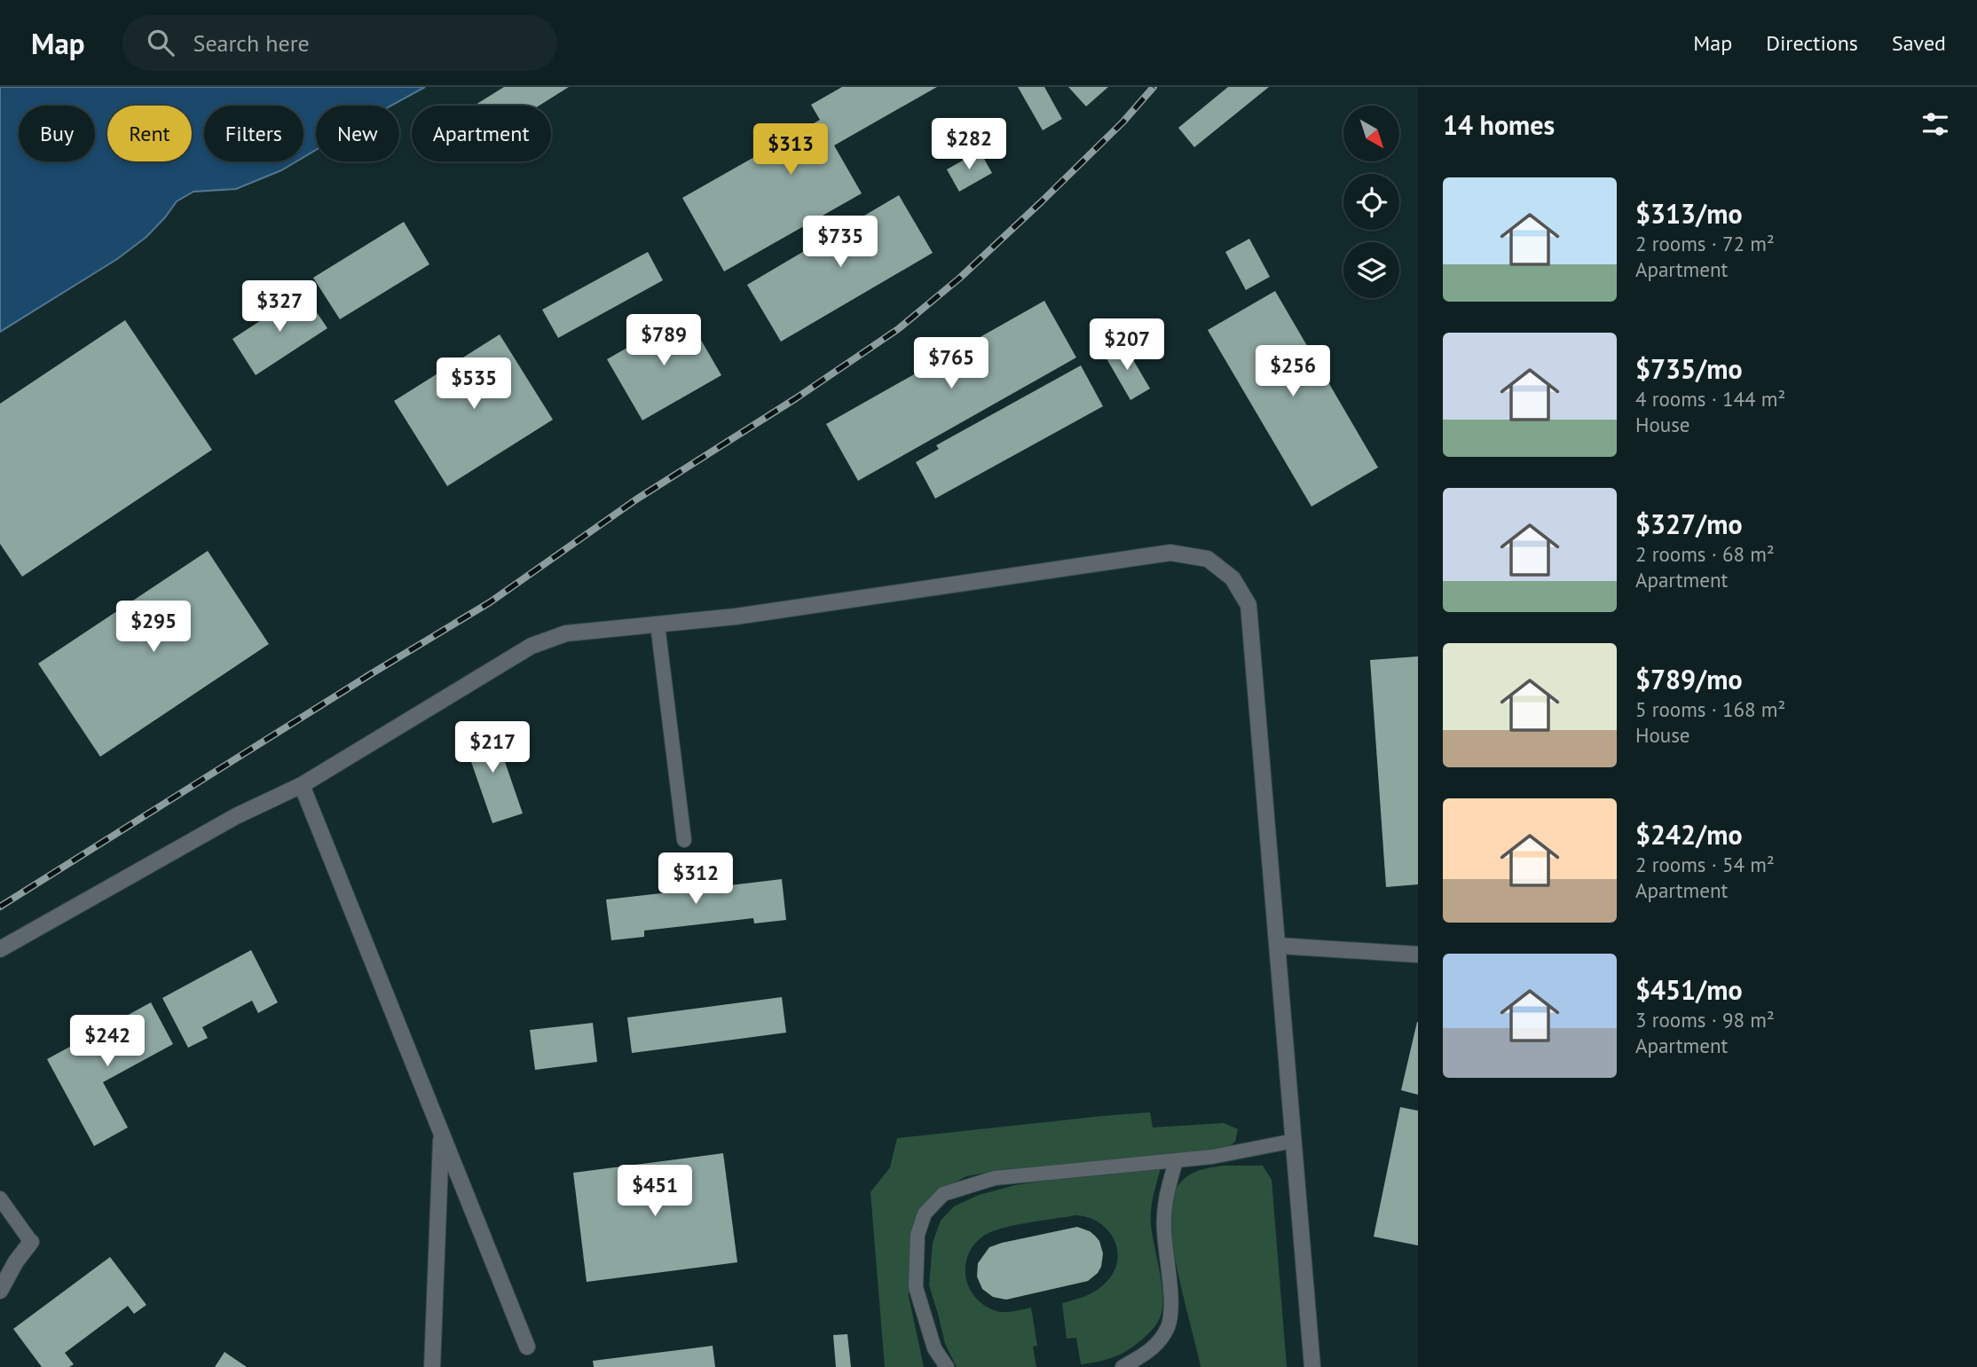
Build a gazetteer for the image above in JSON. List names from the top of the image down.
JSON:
{
  "north": "bottom right",
  "page": {
    "header": "Map",
    "search": "Search here",
    "nav": ["Map", "Directions", "Saved"],
    "heading": "14 homes",
    "chip": [
      "Buy",
      "Rent",
      "Filters",
      "New",
      "Apartment"
    ],
    "price": [
      "$282",
      "$313",
      "$735",
      "$327",
      "$789",
      "$207",
      "$765",
      "$256",
      "$535",
      "$295",
      "$217",
      "$312",
      "$242",
      "$451"
    ],
    "list": [
      {
        "name": "$313/mo",
        "note": "2 rooms · 72 m² · Apartment"
      },
      {
        "name": "$735/mo",
        "note": "4 rooms · 144 m² · House"
      },
      {
        "name": "$327/mo",
        "note": "2 rooms · 68 m² · Apartment"
      },
      {
        "name": "$789/mo",
        "note": "5 rooms · 168 m² · House"
      },
      {
        "name": "$242/mo",
        "note": "2 rooms · 54 m² · Apartment"
      },
      {
        "name": "$451/mo",
        "note": "3 rooms · 98 m² · Apartment"
      }
    ]
  }
}
